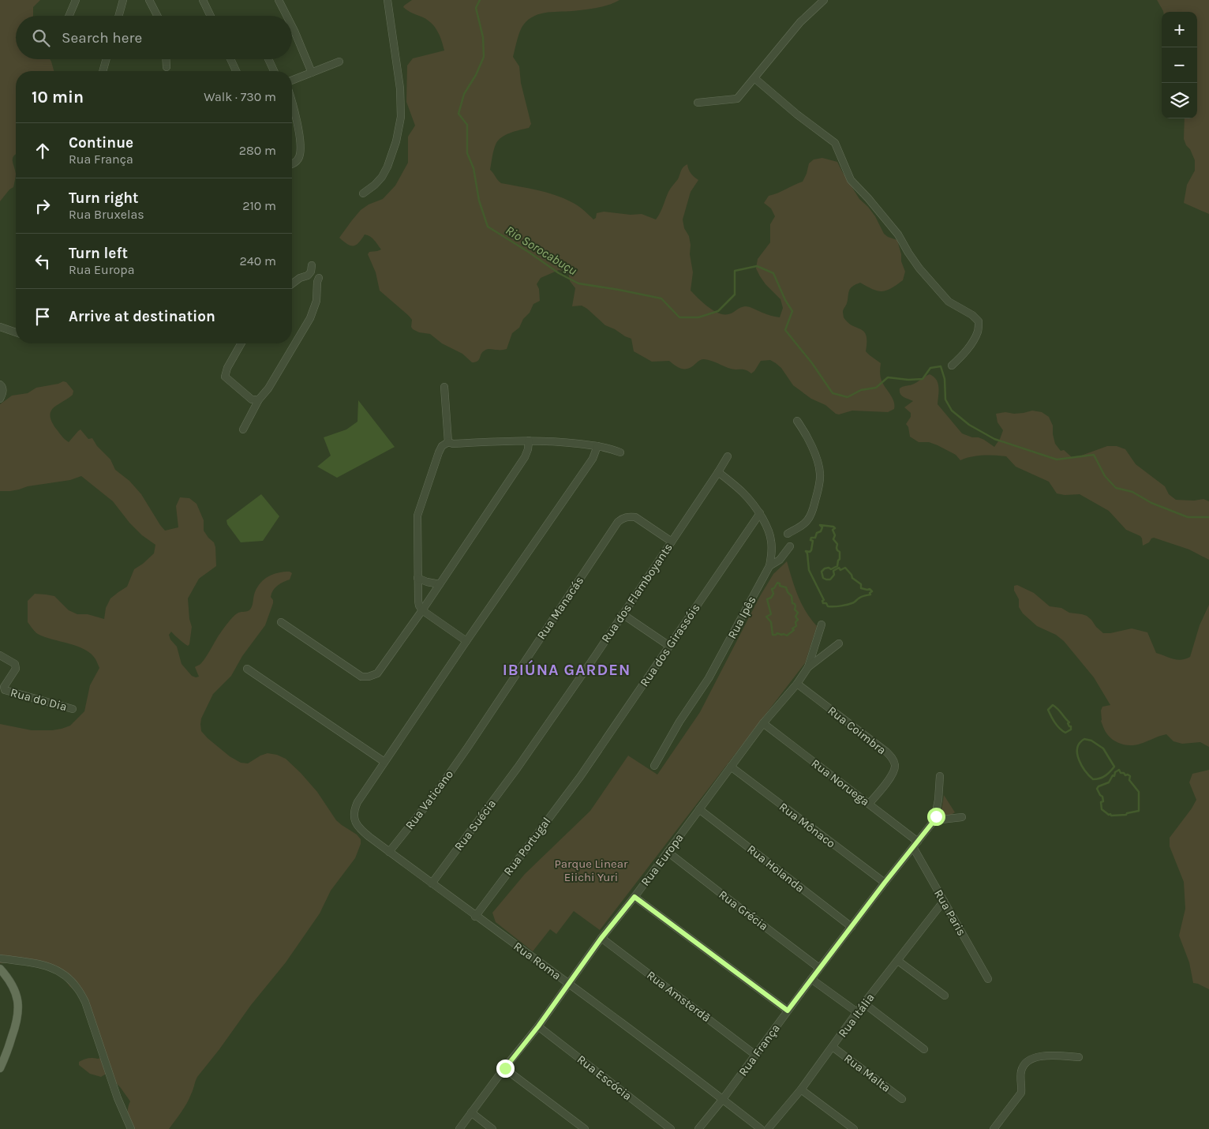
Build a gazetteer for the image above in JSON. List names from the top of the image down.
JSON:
{
  "streets": {
    "street": [
      "Rua dos Flamboyants",
      "Rua Manacás",
      "Rua Ipês",
      "Rua dos Girassóis",
      "Rua do Dia",
      "Rua Coimbra",
      "Rua Noruega",
      "Rua Vaticano",
      "Rua Suécia",
      "Rua Mônaco",
      "Rua Portugal",
      "Rua Europa",
      "Rua Holanda",
      "Rua Grécia",
      "Rua Paris",
      "Rua Roma",
      "Rua Amsterdã",
      "Rua Itália",
      "Rua França",
      "Rua Malta",
      "Rua Escócia"
    ]
  },
  "crossings": [
    ["Rua dos Flamboyants", "Rua Manacás"],
    ["Rua dos Flamboyants", "Rua Ipês"],
    ["Rua dos Flamboyants", "Rua Suécia"],
    ["Rua Manacás", "Rua Vaticano"],
    ["Rua Ipês", "Rua dos Girassóis"],
    ["Rua dos Girassóis", "Rua Portugal"],
    ["Rua Coimbra", "Rua Noruega"],
    ["Rua Coimbra", "Rua Europa"],
    ["Rua Noruega", "Rua Europa"],
    ["Rua Noruega", "Rua França"],
    ["Rua Vaticano", "Rua Roma"],
    ["Rua Suécia", "Rua Roma"],
    ["Rua Mônaco", "Rua Europa"],
    ["Rua Mônaco", "Rua França"],
    ["Rua Portugal", "Rua Roma"],
    ["Rua Europa", "Rua Holanda"],
    ["Rua Europa", "Rua Grécia"],
    ["Rua Europa", "Rua Roma"],
    ["Rua Europa", "Rua Amsterdã"],
    ["Rua Europa", "Rua Escócia"],
    ["Rua Holanda", "Rua França"],
    ["Rua Grécia", "Rua França"],
    ["Rua Paris", "Rua Itália"],
    ["Rua Paris", "Rua França"],
    ["Rua Roma", "Rua França"],
    ["Rua Amsterdã", "Rua França"],
    ["Rua Itália", "Rua Malta"]
  ],
  "districts": ["IBIÚNA GARDEN"],
  "water": ["Rio Sorocabuçu"],
  "parks": ["Parque Linear Eiichi Yuri"],
  "page": {
    "map_buttons": ["+", "−"],
    "search": "Search here",
    "heading": ["10 min", "Walk · 730 m"],
    "list": [
      ["Continue", "Rua França", "280 m"],
      ["Turn right", "Rua Bruxelas", "210 m"],
      ["Turn left", "Rua Europa", "240 m"],
      "Arrive at destination"
    ]
  }
}
